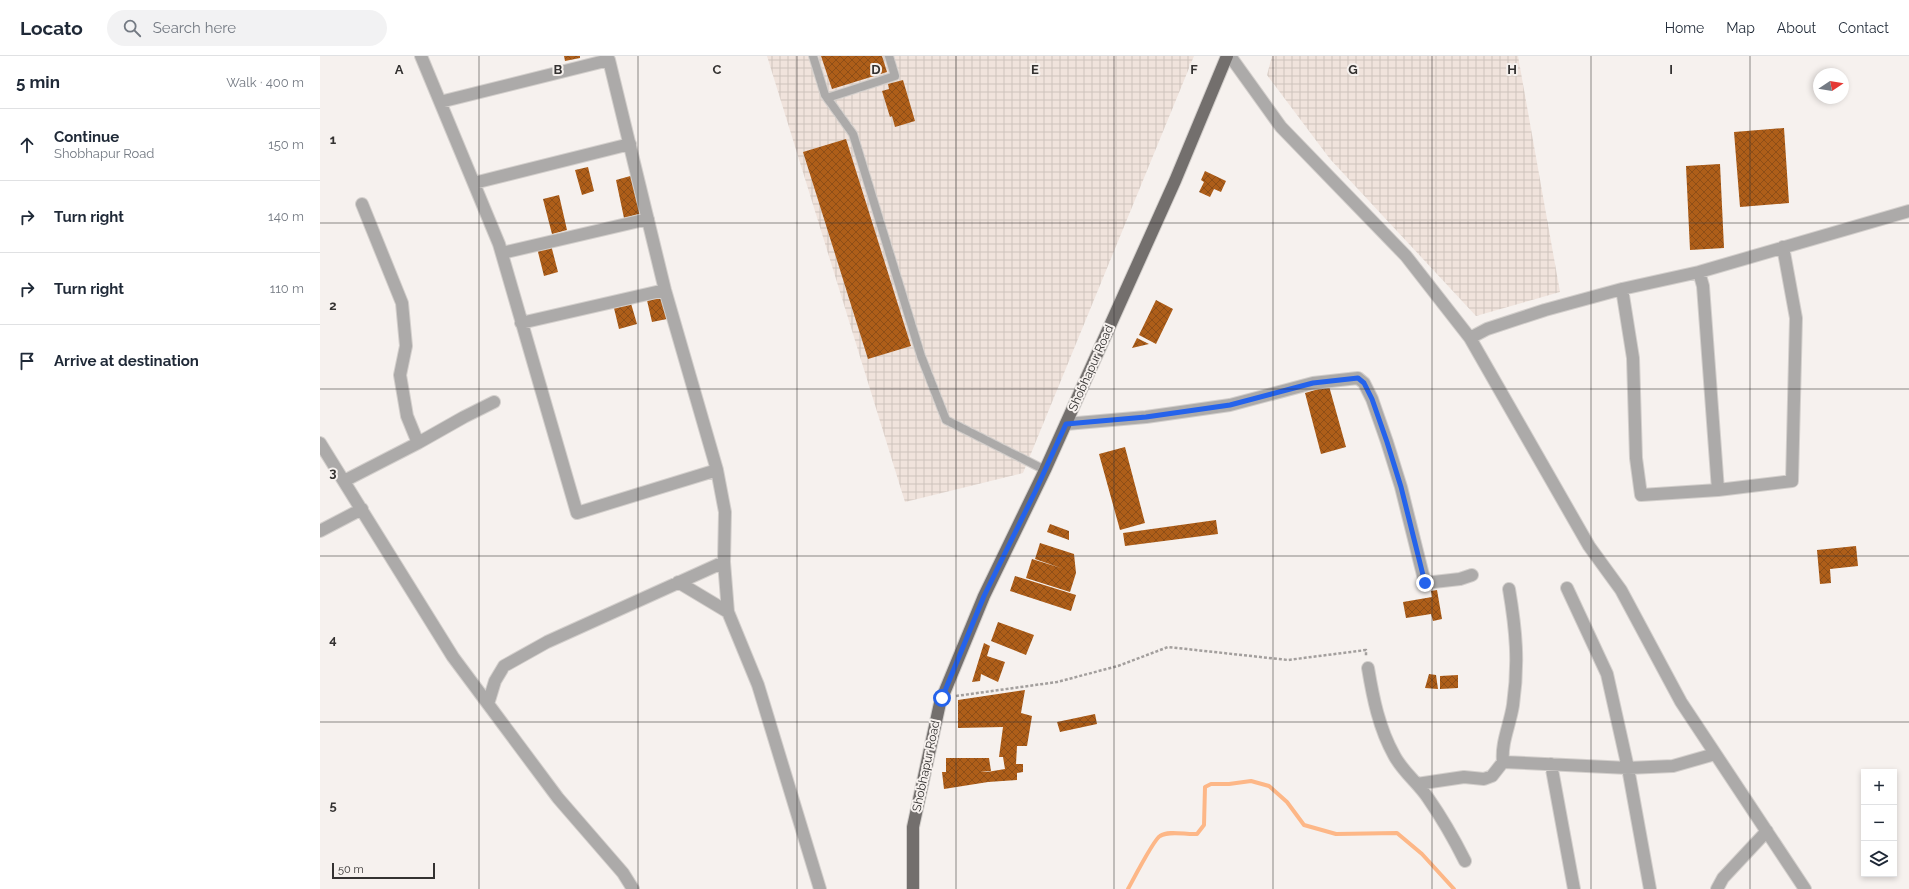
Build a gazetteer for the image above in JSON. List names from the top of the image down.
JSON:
{
  "streets": {
    "main road": ["Shobhapur Road"]
  },
  "scale_bar": "50 m",
  "north": "right",
  "page": {
    "header": "Locato",
    "search": "Search here",
    "nav": [
      "Home",
      "Map",
      "About",
      "Contact"
    ],
    "heading": ["5 min", "Walk · 400 m"],
    "list": [
      ["Continue", "Shobhapur Road", "150 m"],
      ["Turn right", "140 m"],
      ["Turn right", "110 m"],
      "Arrive at destination"
    ],
    "map_buttons": ["+", "−"],
    "scale": "50 m"
  },
  "grid": {
    "columns": [
      "A",
      "B",
      "C",
      "D",
      "E",
      "F",
      "G",
      "H",
      "I"
    ],
    "rows": [
      "1",
      "2",
      "3",
      "4",
      "5"
    ]
  }
}
